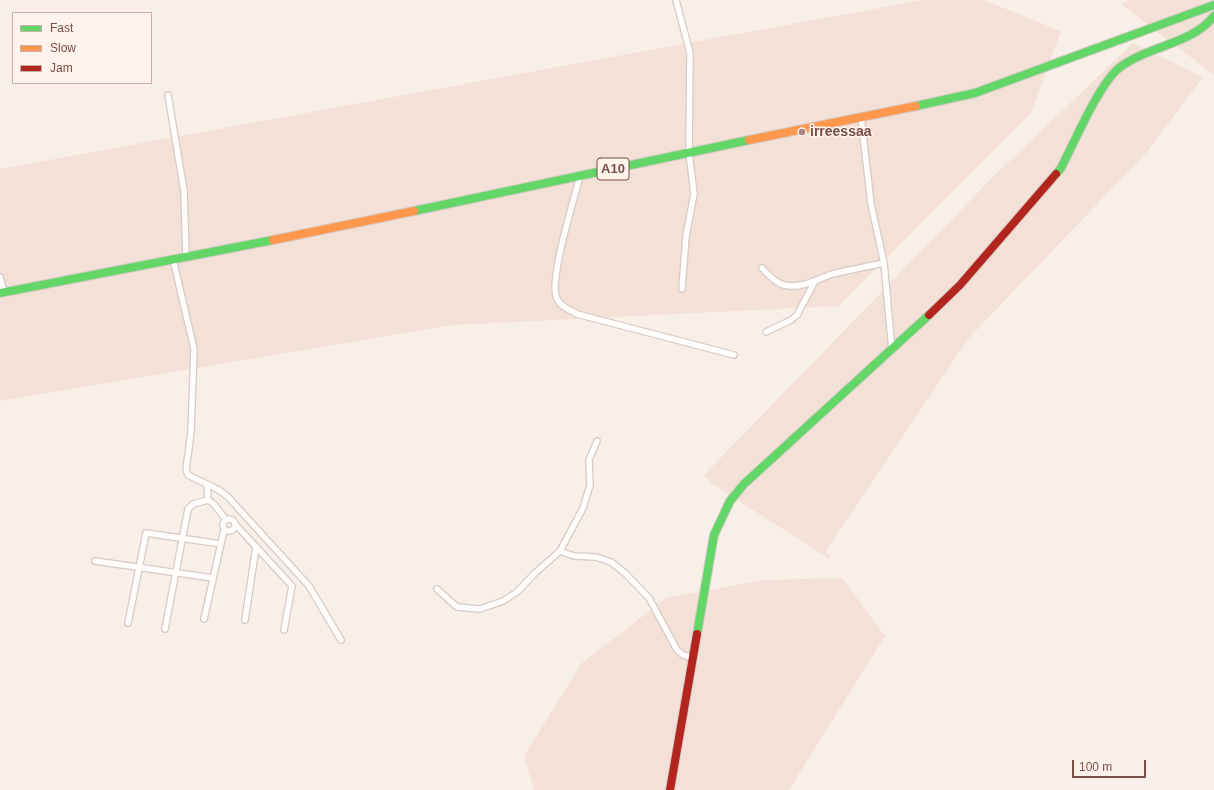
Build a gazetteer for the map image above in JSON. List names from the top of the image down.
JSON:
{
  "streets": {
    "main road": ["A10"]
  },
  "places": ["irreessaa"],
  "legend": ["Fast", "Slow", "Jam"],
  "scale_bar": "100 m"
}
